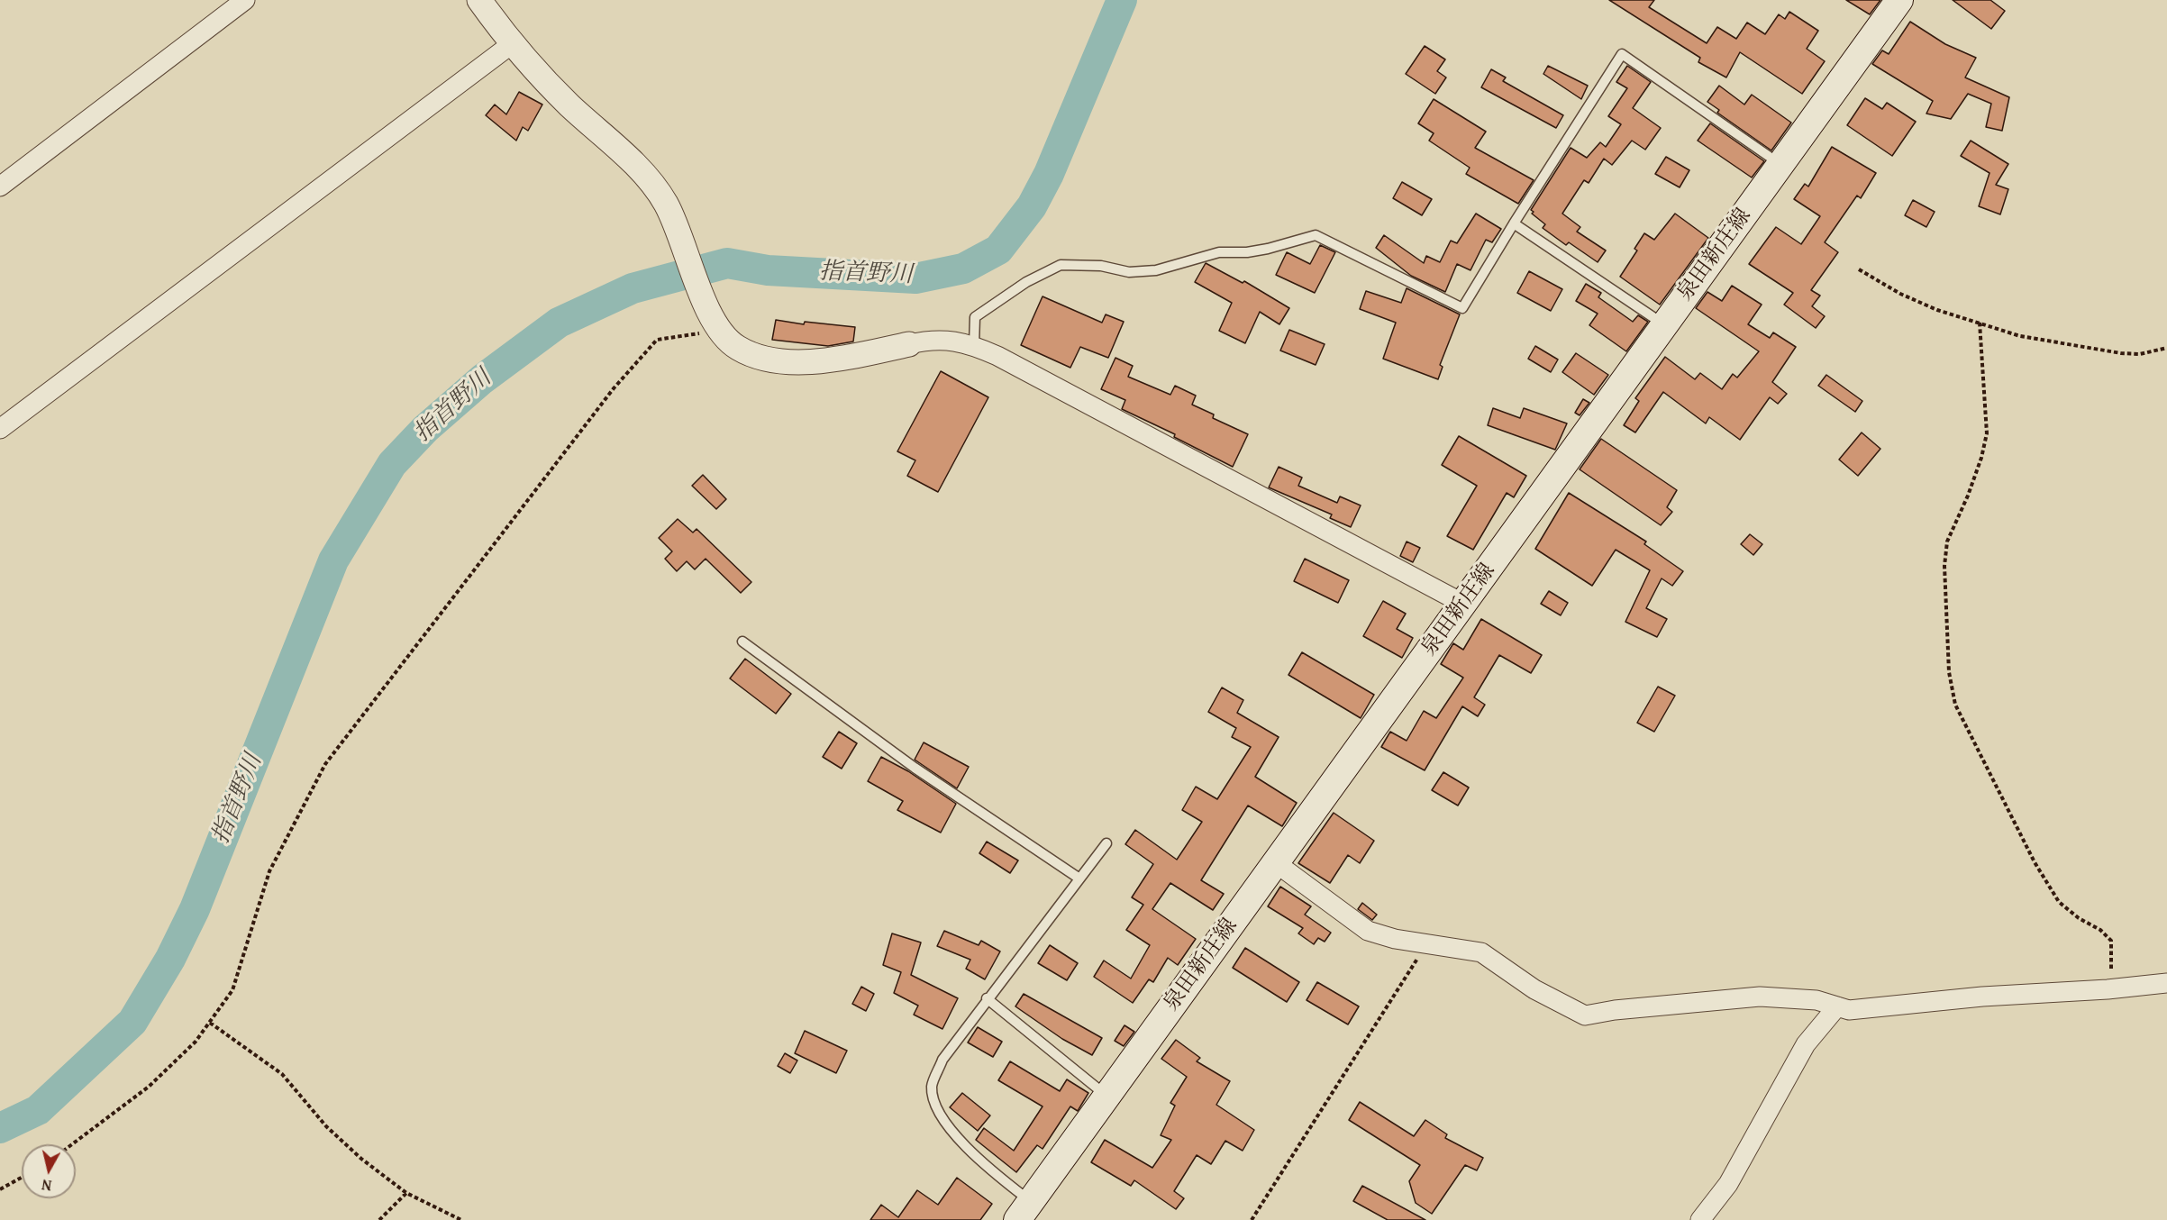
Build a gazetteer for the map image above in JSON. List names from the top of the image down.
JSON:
{
  "streets": {
    "main road": ["泉田新庄線"]
  },
  "water": ["指首野川"],
  "north": "bottom"
}
